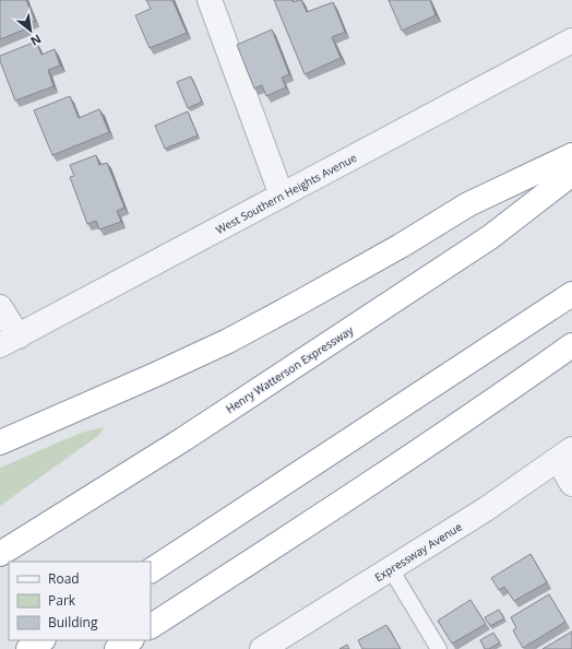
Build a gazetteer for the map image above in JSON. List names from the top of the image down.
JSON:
{
  "streets": {
    "highway": ["Henry Watterson Expressway"],
    "street": ["West Southern Heights Avenue", "Expressway Avenue"]
  },
  "legend": ["Road", "Park", "Building"],
  "north": "bottom right"
}
